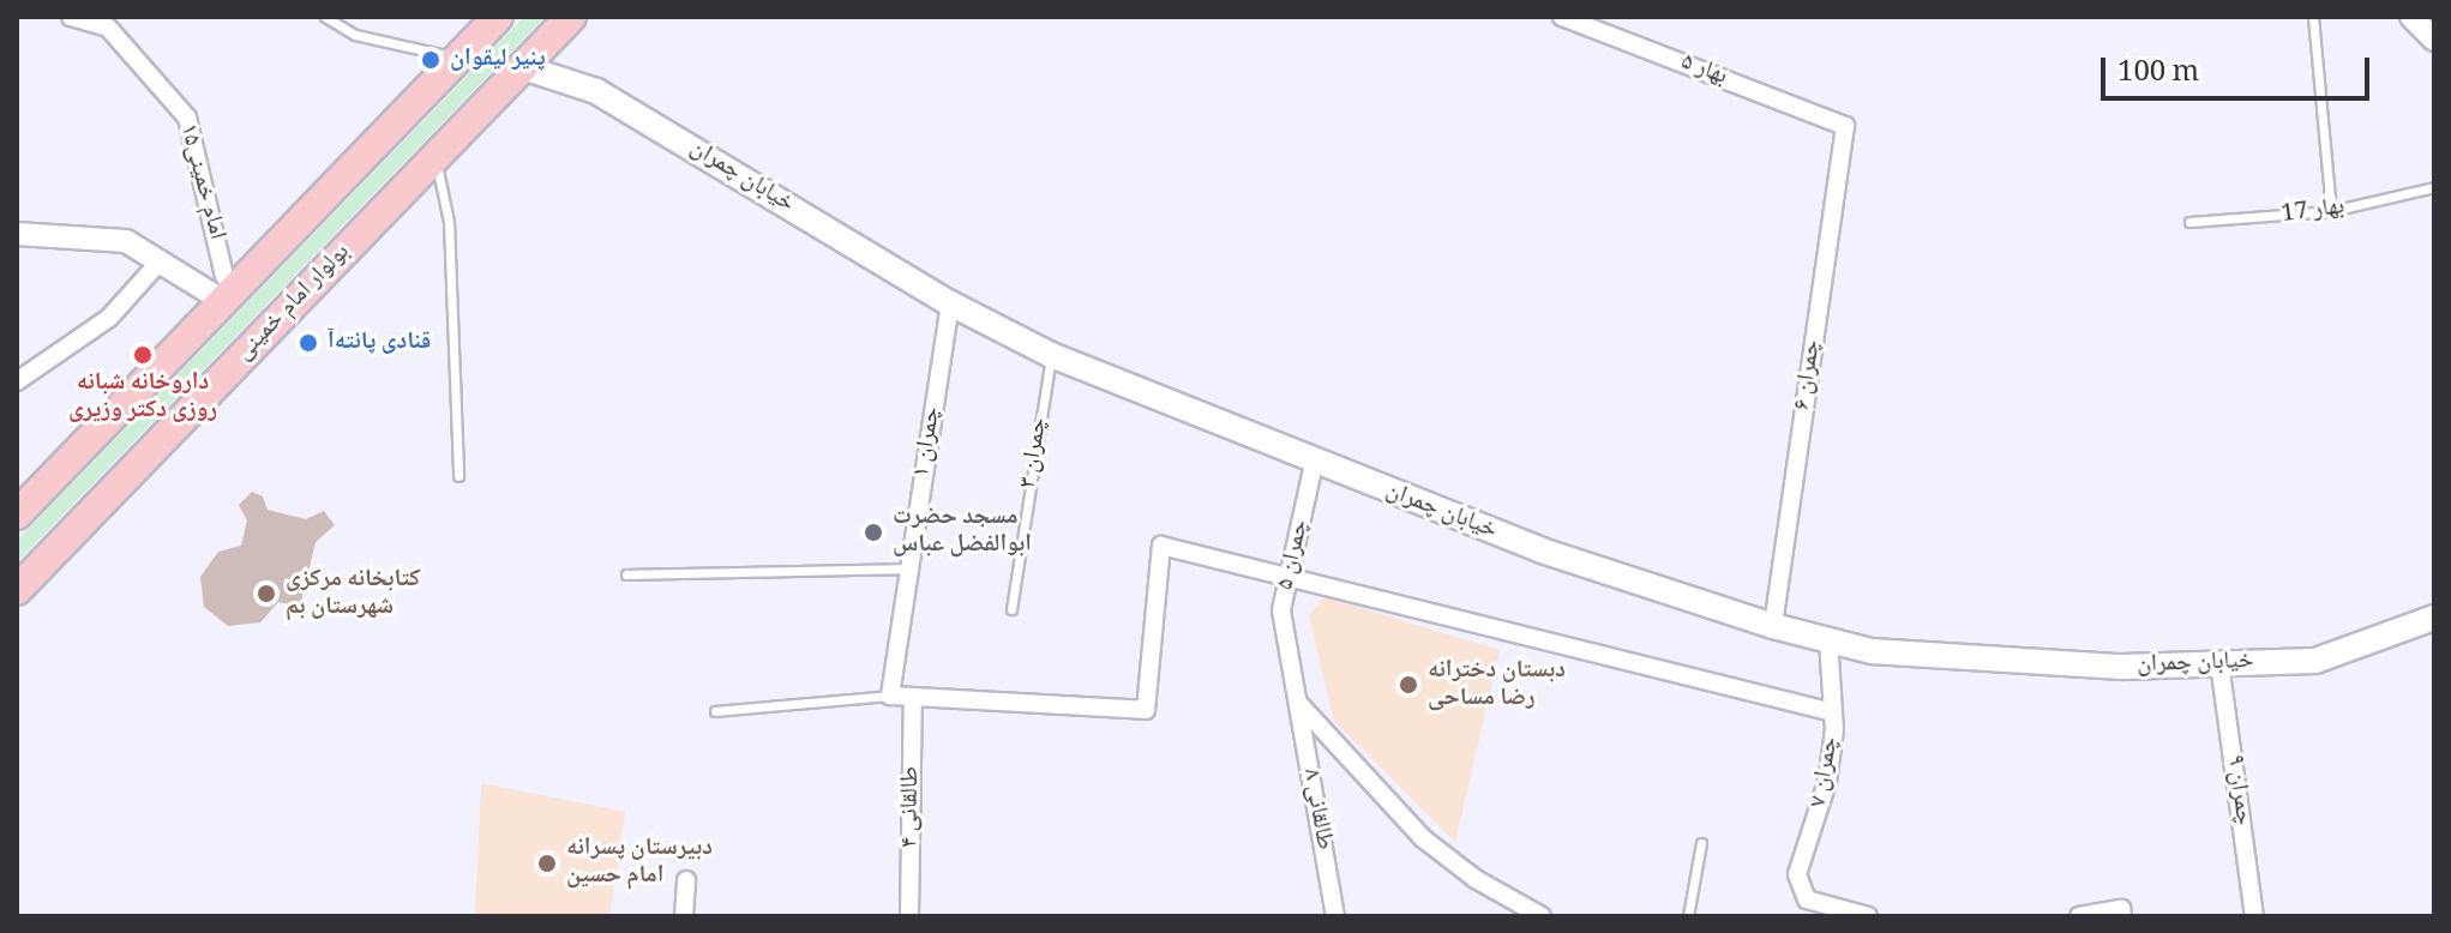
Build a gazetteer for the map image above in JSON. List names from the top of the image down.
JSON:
{
  "streets": {
    "main road": ["خیابان چمران", "بولوار امام خمینی"],
    "street": [
      "بهار ۵",
      "امام خمینی۱۵ ‍",
      "چمران ۶",
      "چمران ۱",
      "چمران ۵",
      "چمران ۷",
      "چمران ۹",
      "طالقانی ۴",
      "طالقانی ۸"
    ],
    "lane": ["بهار 17", "چمران ۳"]
  },
  "crossings": [
    ["بهار ۵", "چمران ۶"],
    ["خیابان چمران", "بولوار امام خمینی"],
    ["خیابان چمران", "چمران ۶"],
    ["خیابان چمران", "چمران ۱"],
    ["خیابان چمران", "چمران ۳"],
    ["خیابان چمران", "چمران ۵"],
    ["خیابان چمران", "چمران ۷"],
    ["خیابان چمران", "چمران ۹"],
    ["چمران ۵", "طالقانی ۸"]
  ],
  "places": [
    "پنیر لیقوان",
    "قنادی پانته‌آ",
    "داروخانه شبانه روزی دکتر وزیری",
    "مسجد حضرت ابوالفضل عباس",
    "کتابخانه مرکزی شهرستان بم",
    "دبستان دخترانه رضا مساحی",
    "دبیرستان پسرانه امام حسین"
  ],
  "scale_bar": "100 m"
}
